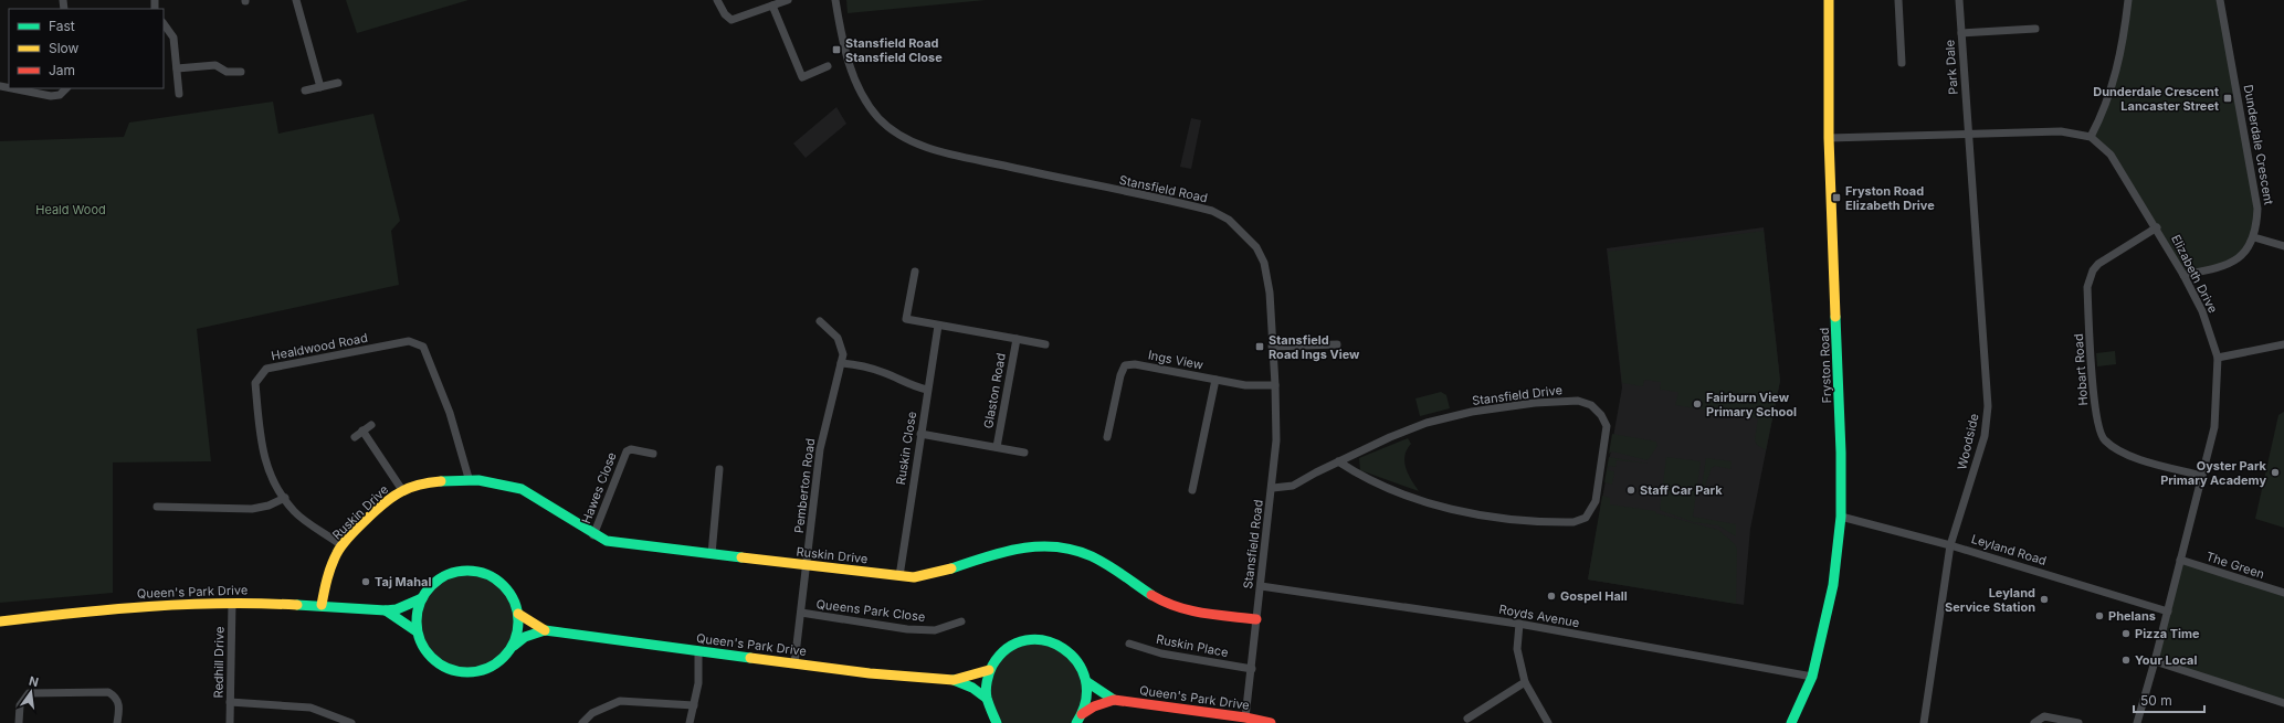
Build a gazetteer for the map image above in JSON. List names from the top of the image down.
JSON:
{
  "streets": {
    "street": [
      "Park Dale",
      "Dunderdale Crescent",
      "Stansfield Road",
      "Elizabeth Drive",
      "Healdwood Road",
      "Ings View",
      "Fryston Road",
      "Hobart Road",
      "Glaston Road",
      "Stansfield Drive",
      "Woodside",
      "Ruskin Close",
      "Pemberton Road",
      "Hawes Close",
      "Ruskin Drive",
      "Leyland Road",
      "The Green",
      "Queen's Park Drive",
      "Queens Park Close",
      "Royds Avenue",
      "Ruskin Place",
      "Redhill Drive"
    ]
  },
  "crossings": [
    ["Park Dale", "Woodside"],
    ["Stansfield Road", "Ings View"],
    ["Stansfield Road", "Stansfield Drive"],
    ["Stansfield Road", "Ruskin Drive"],
    ["Stansfield Road", "Queen's Park Drive"],
    ["Stansfield Road", "Royds Avenue"],
    ["Stansfield Road", "Ruskin Place"],
    ["Elizabeth Drive", "Hobart Road"],
    ["Elizabeth Drive", "Leyland Road"],
    ["Elizabeth Drive", "The Green"],
    ["Healdwood Road", "Ruskin Drive"],
    ["Fryston Road", "Leyland Road"],
    ["Fryston Road", "Royds Avenue"],
    ["Glaston Road", "Ruskin Close"],
    ["Woodside", "Leyland Road"],
    ["Ruskin Close", "Ruskin Drive"],
    ["Pemberton Road", "Ruskin Drive"],
    ["Pemberton Road", "Queen's Park Drive"],
    ["Pemberton Road", "Queens Park Close"],
    ["Hawes Close", "Ruskin Drive"],
    ["Ruskin Drive", "Queen's Park Drive"],
    ["Queen's Park Drive", "Redhill Drive"]
  ],
  "parks": ["Heald Wood"],
  "places": {
    "transit": [
      "Stansfield Road Stansfield Close",
      "Dunderdale Crescent Lancaster Street",
      "Fryston Road Elizabeth Drive",
      "Stansfield Road Ings View"
    ],
    "other": [
      "Fairburn View Primary School",
      "Oyster Park Primary Academy",
      "Staff Car Park",
      "Taj Mahal",
      "Gospel Hall",
      "Leyland Service Station",
      "Phelans",
      "Pizza Time",
      "Your Local"
    ]
  },
  "legend": ["Fast", "Slow", "Jam"],
  "scale_bar": "50 m",
  "north": "top"
}
